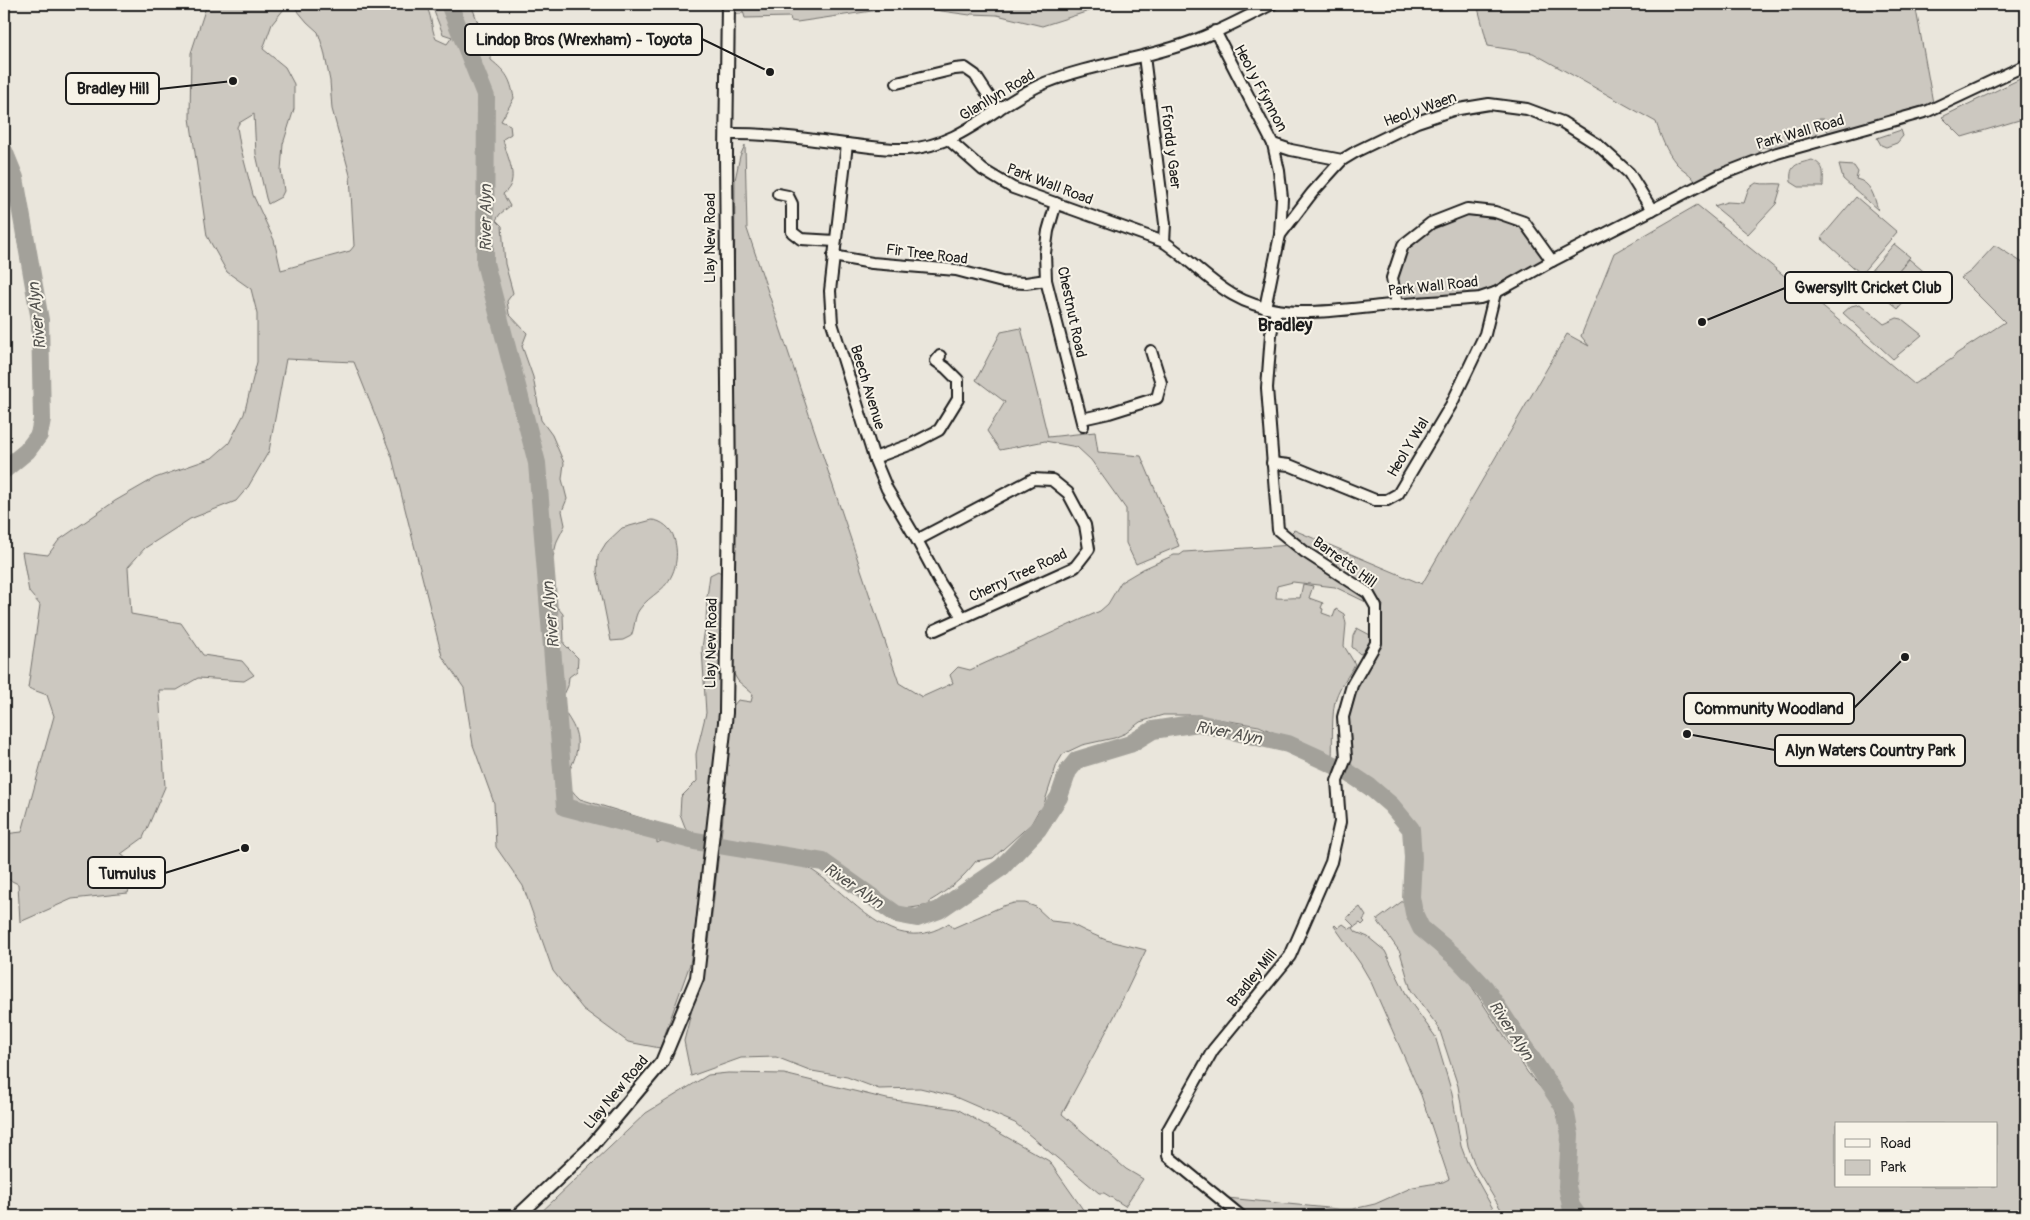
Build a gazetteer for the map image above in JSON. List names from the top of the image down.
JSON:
{
  "streets": {
    "main road": ["Llay New Road"],
    "street": [
      "Heol y Ffynnon",
      "Glanllyn Road",
      "Heol y Waen",
      "Park Wall Road",
      "Ffordd y Gaer",
      "Fir Tree Road",
      "Chestnut Road",
      "Beech Avenue",
      "Heol Y Wal",
      "Barretts Hill",
      "Cherry Tree Road",
      "Bradley Mill"
    ]
  },
  "crossings": [
    ["Heol y Ffynnon", "Glanllyn Road"],
    ["Heol y Ffynnon", "Heol y Waen"],
    ["Heol y Ffynnon", "Park Wall Road"],
    ["Glanllyn Road", "Park Wall Road"],
    ["Glanllyn Road", "Ffordd y Gaer"],
    ["Glanllyn Road", "Llay New Road"],
    ["Glanllyn Road", "Beech Avenue"],
    ["Heol y Waen", "Park Wall Road"],
    ["Park Wall Road", "Ffordd y Gaer"],
    ["Park Wall Road", "Chestnut Road"],
    ["Park Wall Road", "Heol Y Wal"],
    ["Fir Tree Road", "Chestnut Road"],
    ["Fir Tree Road", "Beech Avenue"],
    ["Beech Avenue", "Cherry Tree Road"],
    ["Heol Y Wal", "Barretts Hill"],
    ["Barretts Hill", "Bradley Mill"]
  ],
  "districts": ["Bradley"],
  "water": ["River Alyn"],
  "places": [
    "Lindop Bros (Wrexham) - Toyota",
    "Bradley Hill",
    "Gwersyllt Cricket Club",
    "Community Woodland",
    "Alyn Waters Country Park",
    "Tumulus"
  ],
  "legend": ["Road", "Park"]
}
